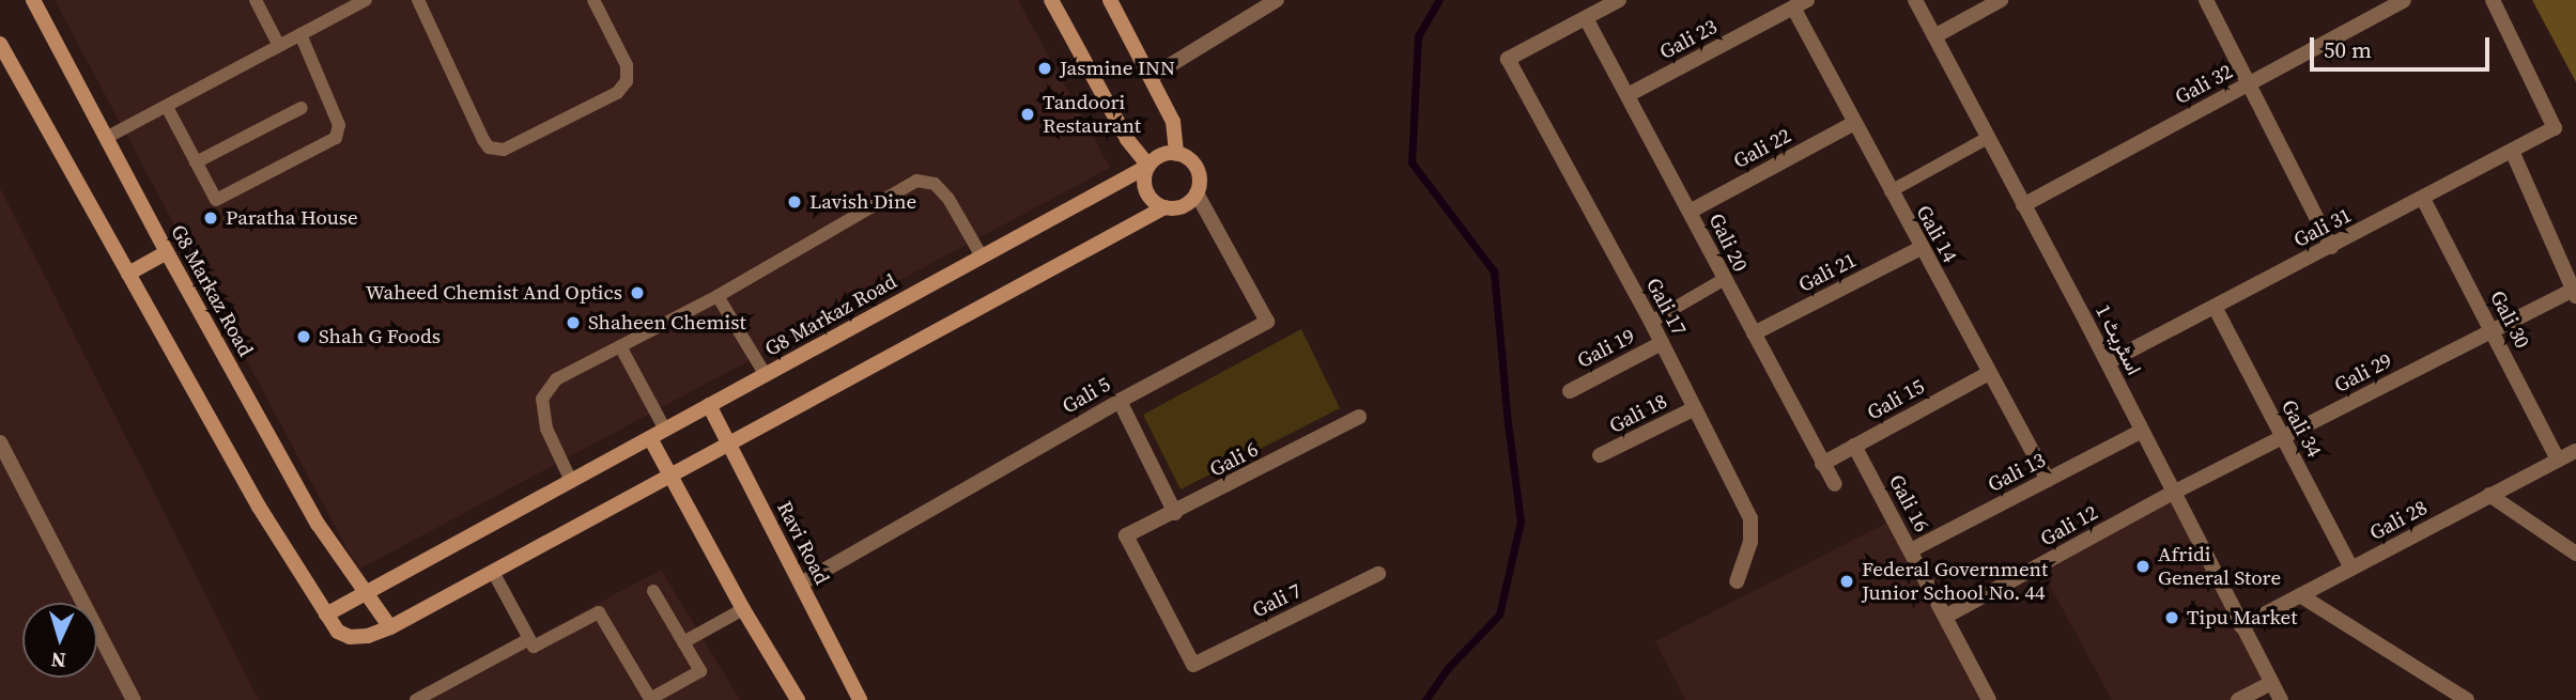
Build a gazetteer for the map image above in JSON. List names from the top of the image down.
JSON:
{
  "streets": {
    "street": [
      "Gali 23",
      "Gali 32",
      "Gali 22",
      "Gali 31",
      "Gali 14",
      "Gali 20",
      "Gali 21",
      "G8 Markaz Road",
      "Gali 17",
      "Gali 30",
      "اسٹریٹ 1",
      "Gali 19",
      "Gali 29",
      "Gali 5",
      "Gali 15",
      "Gali 18",
      "Gali 34",
      "Gali 6",
      "Gali 13",
      "Gali 16",
      "Gali 28",
      "Gali 12",
      "Ravi Road",
      "Gali 7"
    ]
  },
  "crossings": [
    ["Gali 23", "Gali 14"],
    ["Gali 23", "Gali 20"],
    ["Gali 32", "اسٹریٹ 1"],
    ["Gali 22", "Gali 14"],
    ["Gali 22", "Gali 20"],
    ["Gali 31", "Gali 30"],
    ["Gali 31", "اسٹریٹ 1"],
    ["Gali 31", "Gali 34"],
    ["Gali 14", "Gali 21"],
    ["Gali 14", "Gali 15"],
    ["Gali 14", "Gali 13"],
    ["Gali 20", "Gali 21"],
    ["Gali 20", "Gali 17"],
    ["Gali 20", "Gali 15"],
    ["G8 Markaz Road", "Gali 5"],
    ["G8 Markaz Road", "Ravi Road"],
    ["Gali 17", "Gali 19"],
    ["Gali 17", "Gali 18"],
    ["Gali 30", "Gali 29"],
    ["Gali 30", "Gali 28"],
    ["اسٹریٹ 1", "Gali 29"],
    ["اسٹریٹ 1", "Gali 13"],
    ["اسٹریٹ 1", "Gali 28"],
    ["اسٹریٹ 1", "Gali 12"],
    ["Gali 29", "Gali 34"],
    ["Gali 29", "Gali 12"],
    ["Gali 5", "Ravi Road"],
    ["Gali 15", "Gali 16"],
    ["Gali 34", "Gali 28"],
    ["Gali 6", "Gali 7"],
    ["Gali 13", "Gali 16"],
    ["Gali 16", "Gali 12"]
  ],
  "places": [
    "Jasmine INN",
    "Tandoori Restaurant",
    "Lavish Dine",
    "Paratha House",
    "Waheed Chemist And Optics",
    "Shaheen Chemist",
    "Shah G Foods",
    "Afridi General Store",
    "Federal Government Junior School No. 44",
    "Tipu Market"
  ],
  "scale_bar": "50 m",
  "north": "bottom"
}
